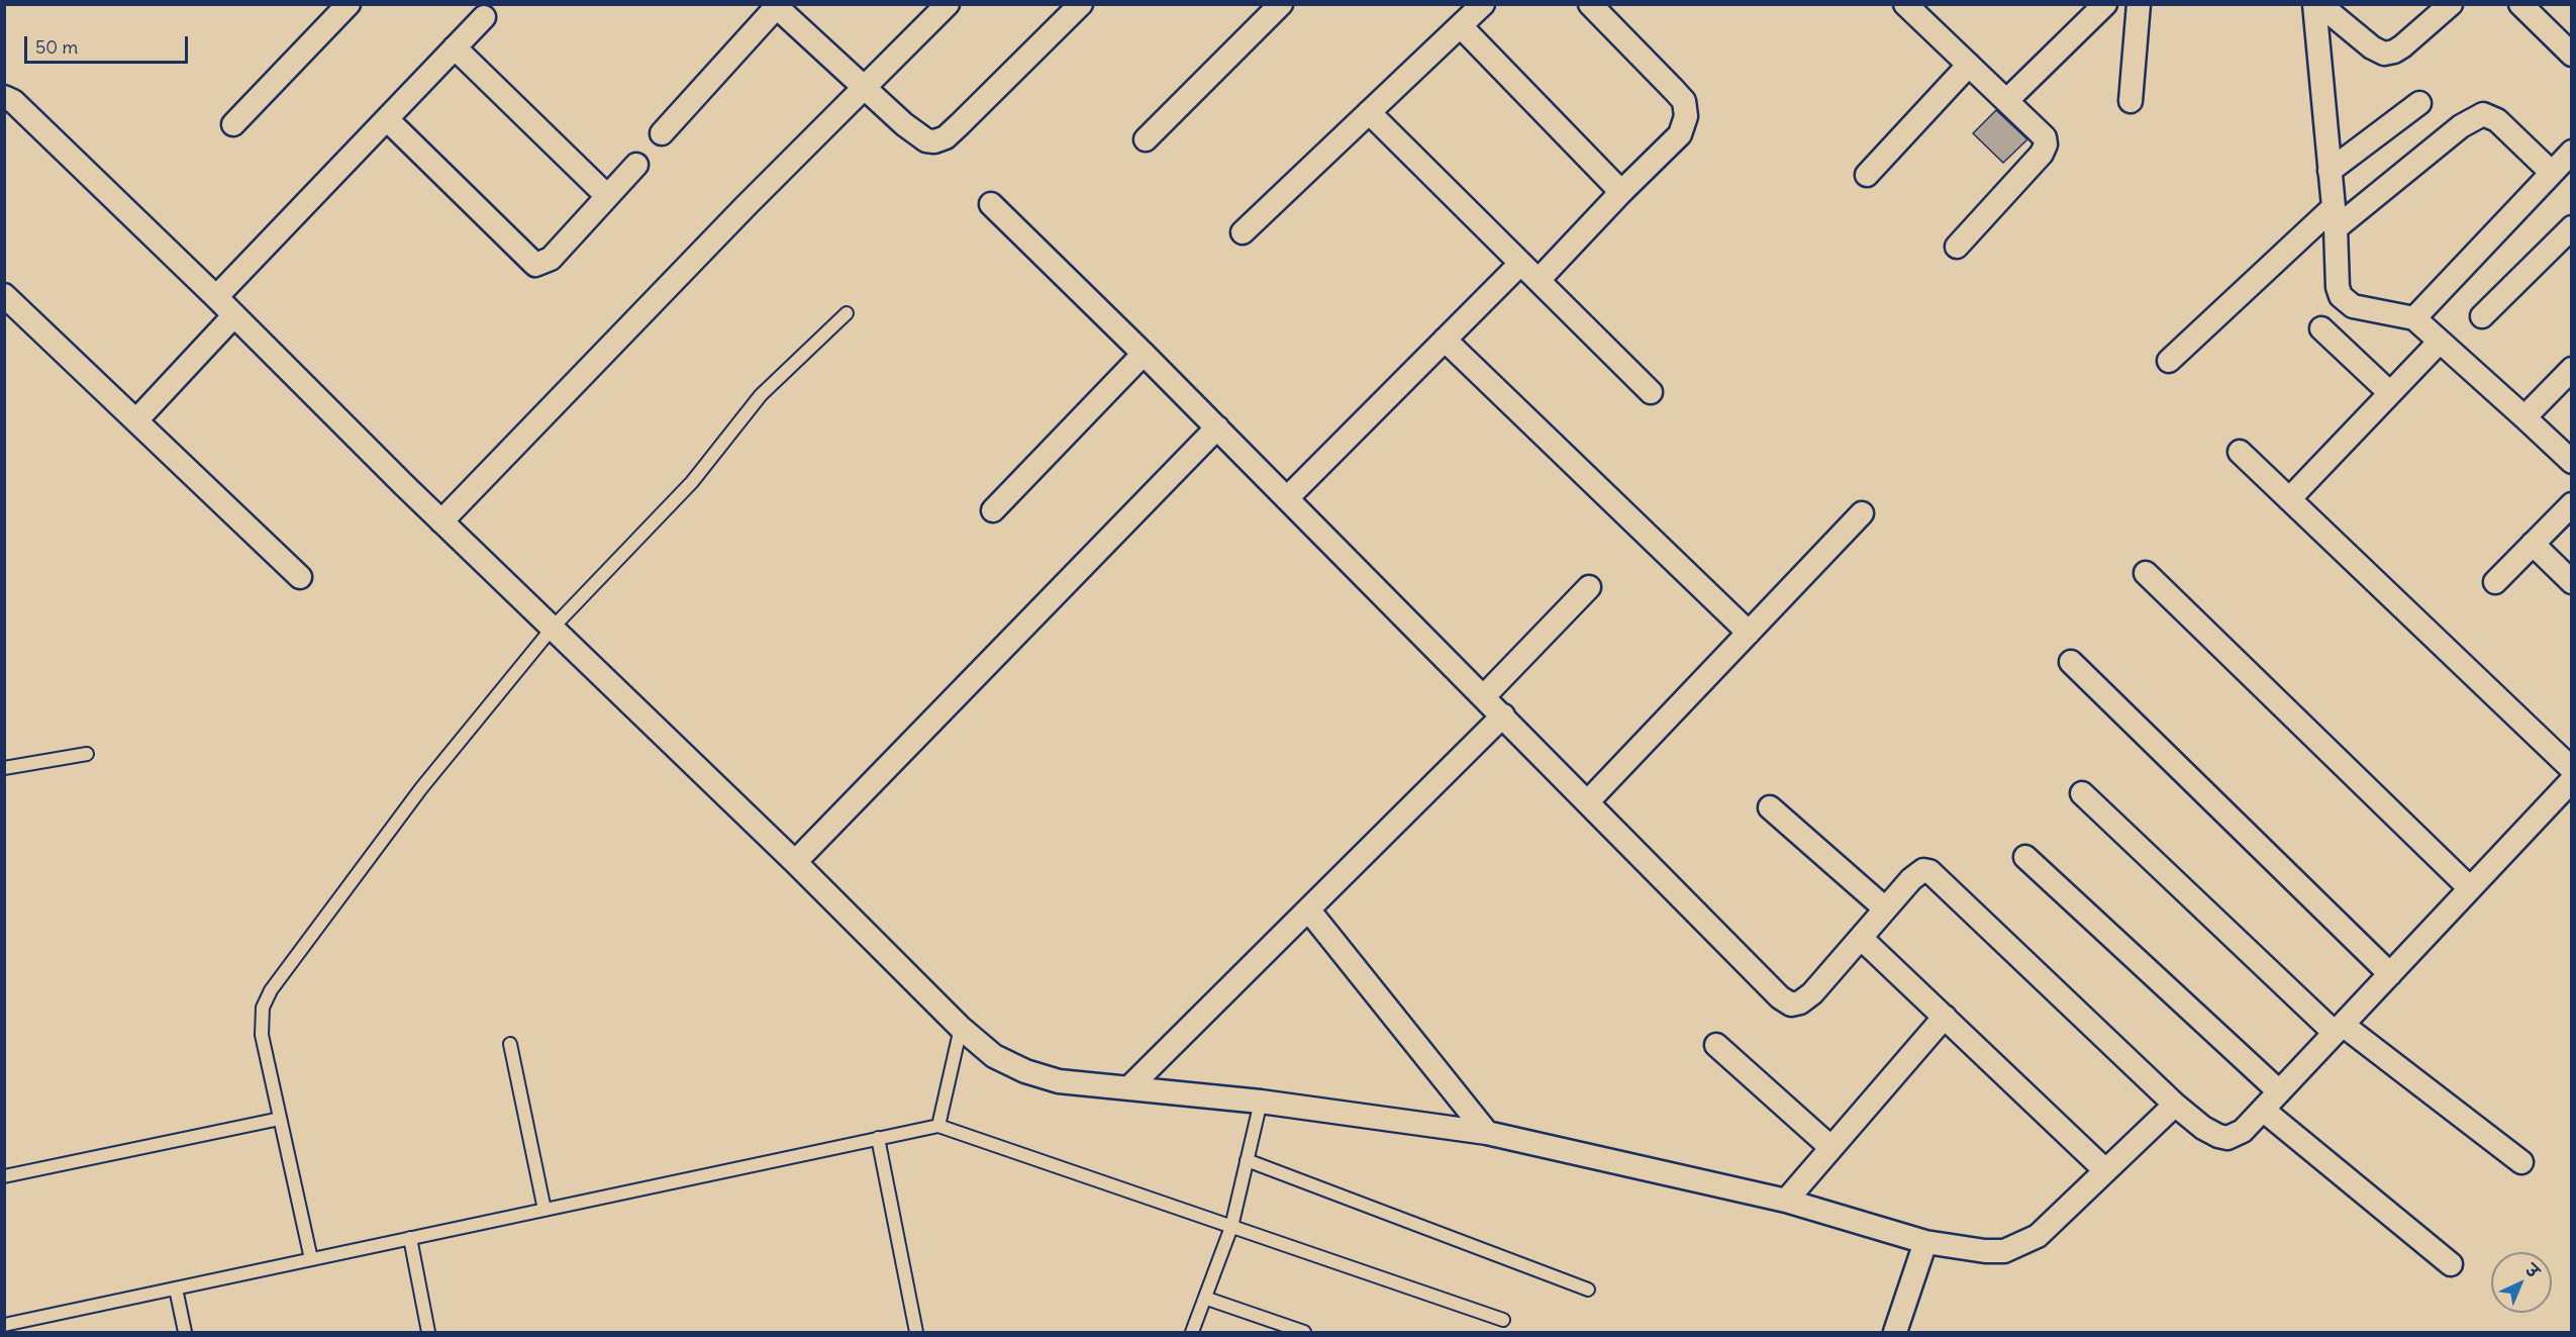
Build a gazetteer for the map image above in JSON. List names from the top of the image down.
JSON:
{
  "scale_bar": "50 m",
  "north": "top right"
}
